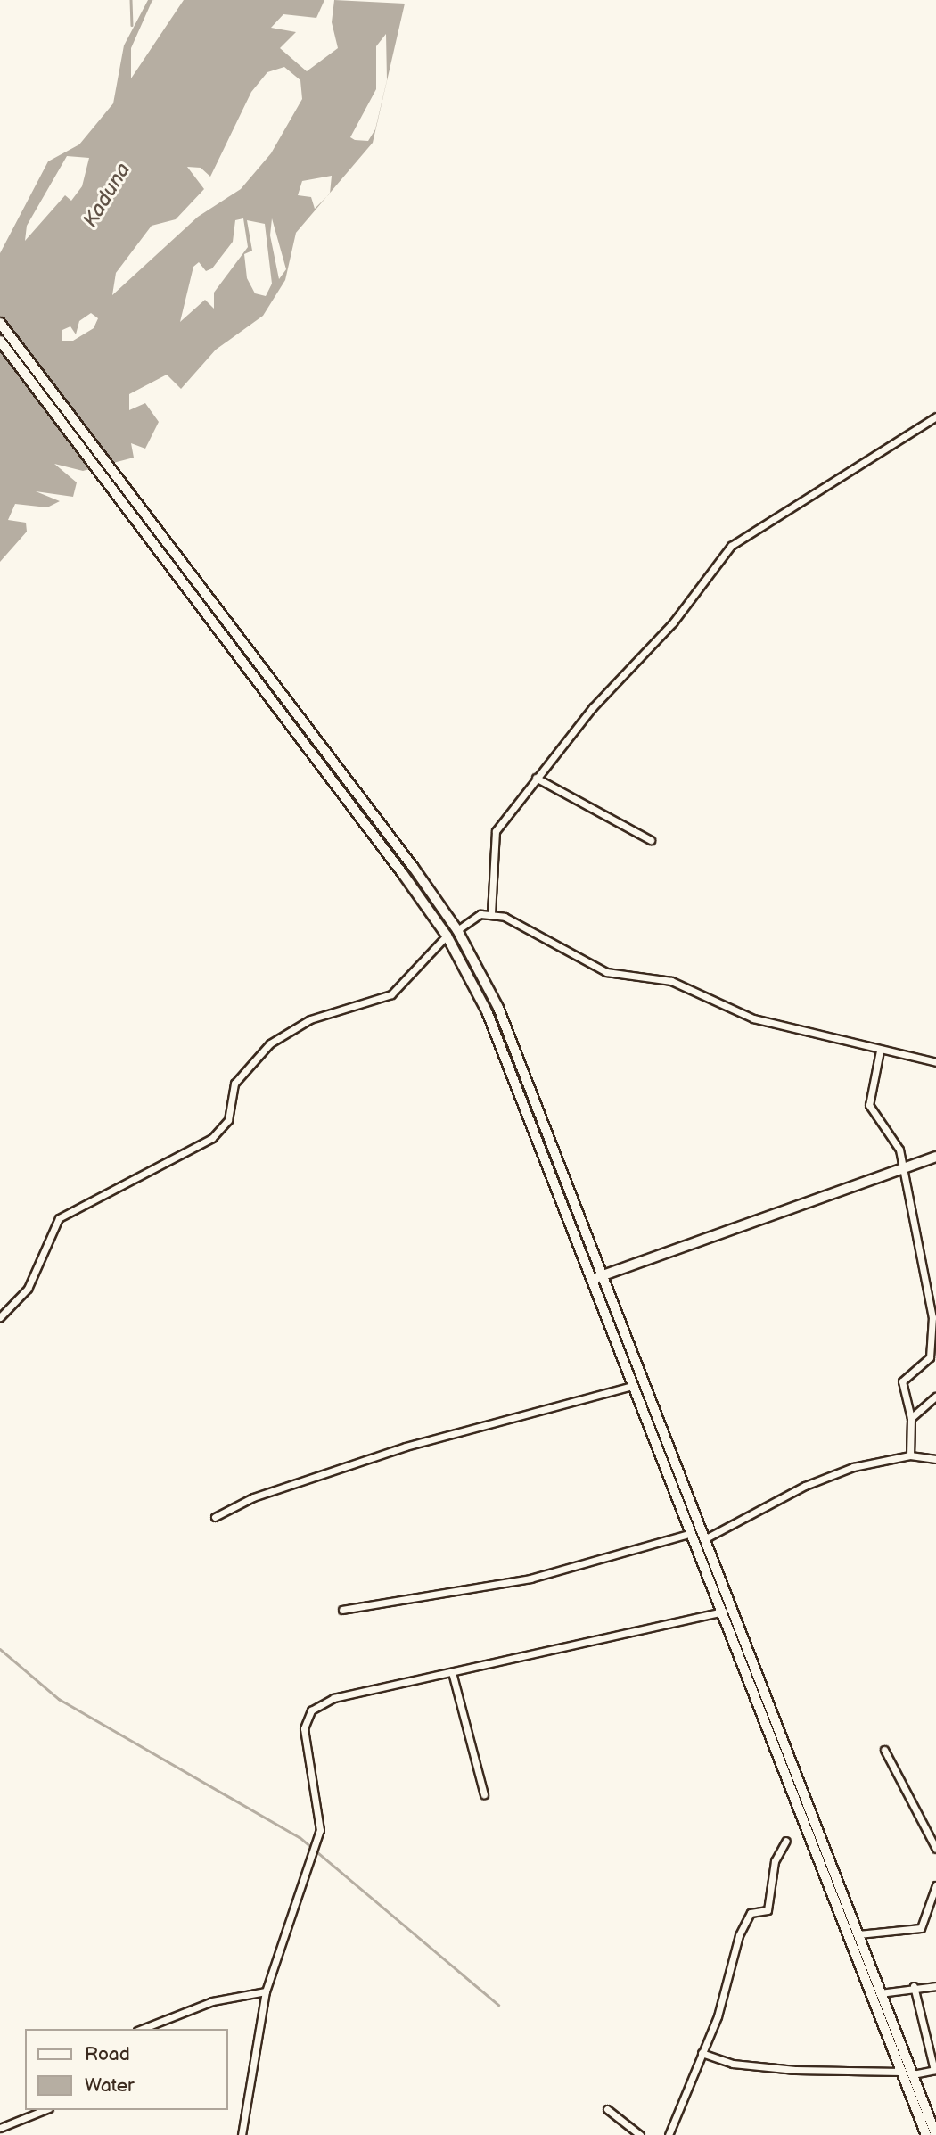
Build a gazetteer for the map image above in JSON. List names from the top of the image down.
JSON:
{
  "water": ["Kaduna"],
  "legend": ["Road", "Water"]
}
